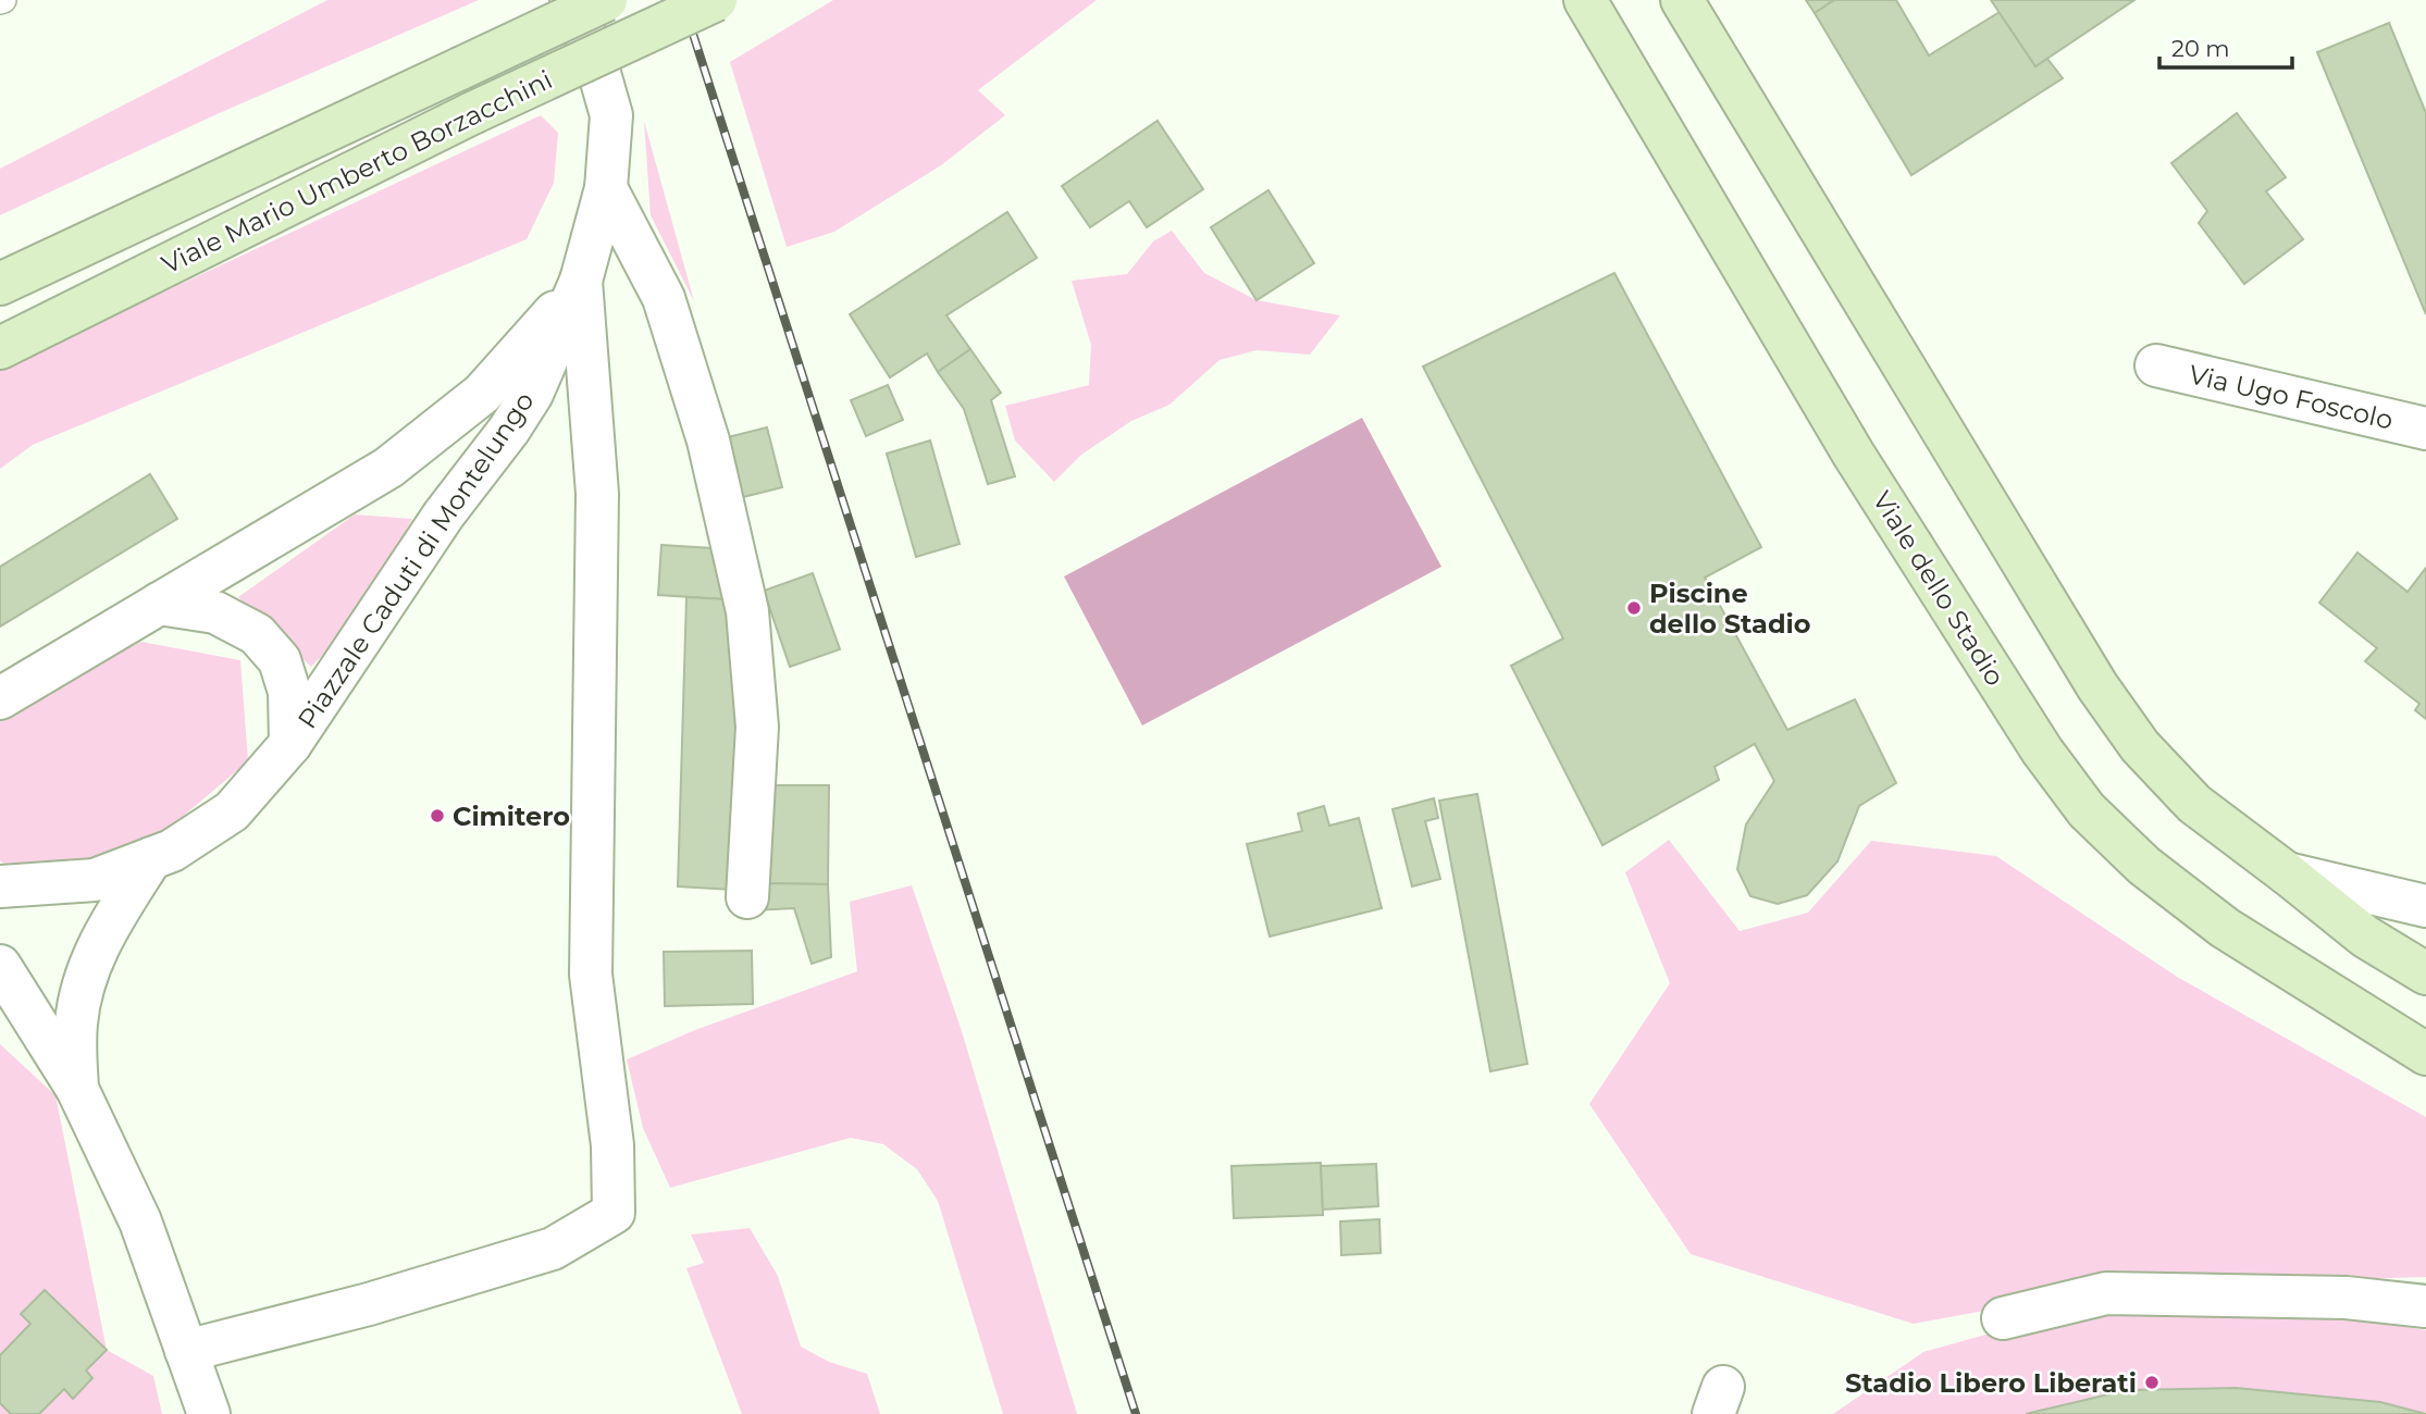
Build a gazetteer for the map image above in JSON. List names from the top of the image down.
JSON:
{
  "streets": {
    "main road": ["Viale Mario Umberto Borzacchini", "Viale dello Stadio"],
    "street": ["Via Ugo Foscolo", "Piazzale Caduti di Montelungo"]
  },
  "places": ["Piscine dello Stadio", "Cimitero", "Stadio Libero Liberati"],
  "scale_bar": "20 m"
}
